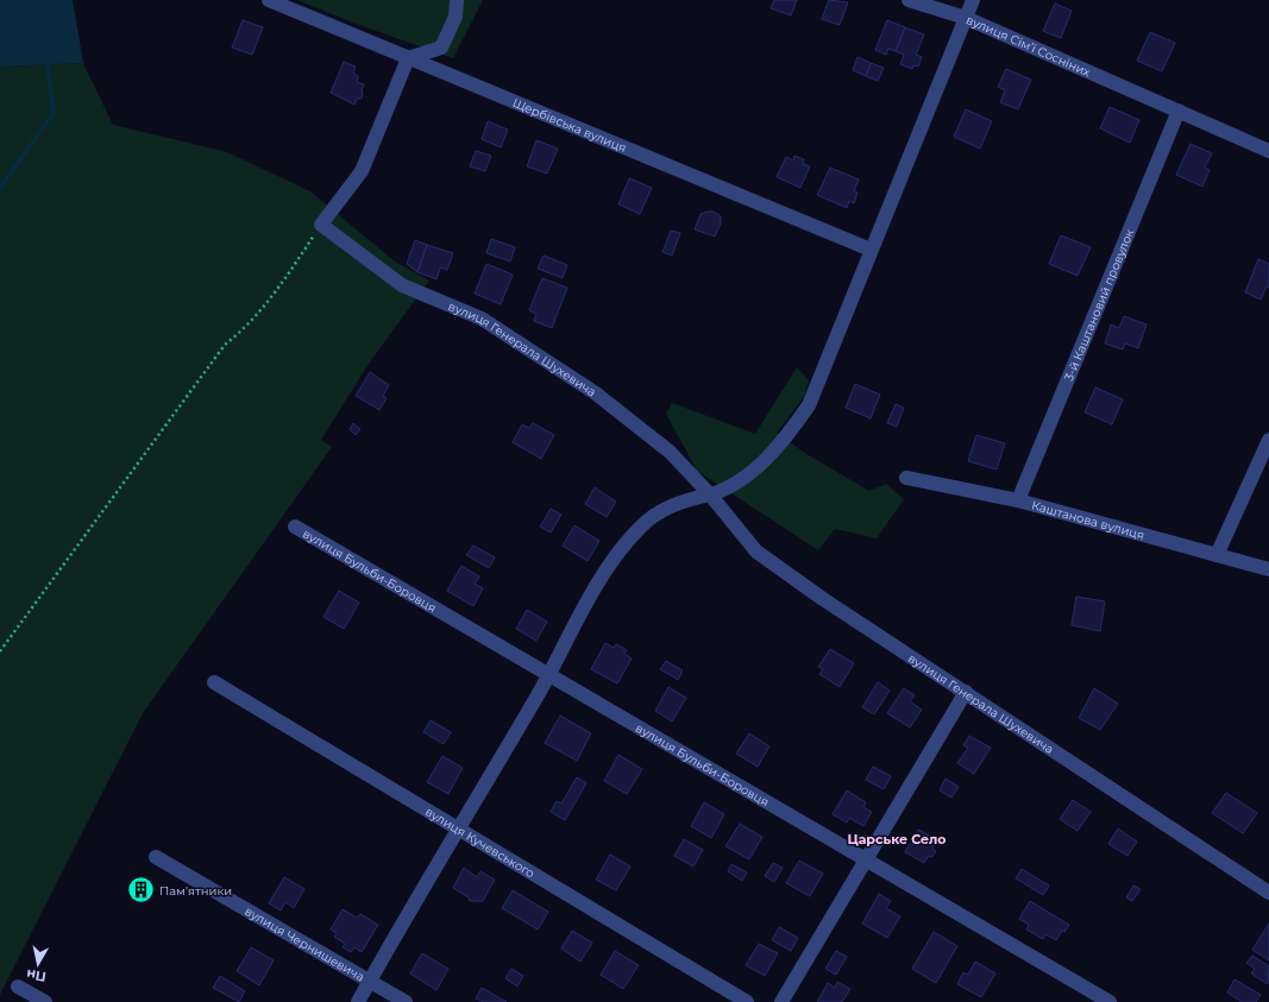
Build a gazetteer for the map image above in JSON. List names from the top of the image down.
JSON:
{
  "streets": {
    "street": [
      "вулиця Сім’ї Сосніних",
      "Щербівська вулиця",
      "3-й Каштановий провулок",
      "вулиця Генерала Шухевича",
      "Каштанова вулиця",
      "вулиця Бульби-Боровця",
      "вулиця Кучевського",
      "вулиця Чернишевича"
    ]
  },
  "crossings": [
    ["вулиця Сім’ї Сосніних", "Щербівська вулиця"],
    ["вулиця Сім’ї Сосніних", "3-й Каштановий провулок"],
    ["3-й Каштановий провулок", "Каштанова вулиця"]
  ],
  "districts": ["Царське Село"],
  "places": {
    "building": ["Пам'ятники"]
  },
  "north": "bottom"
}
